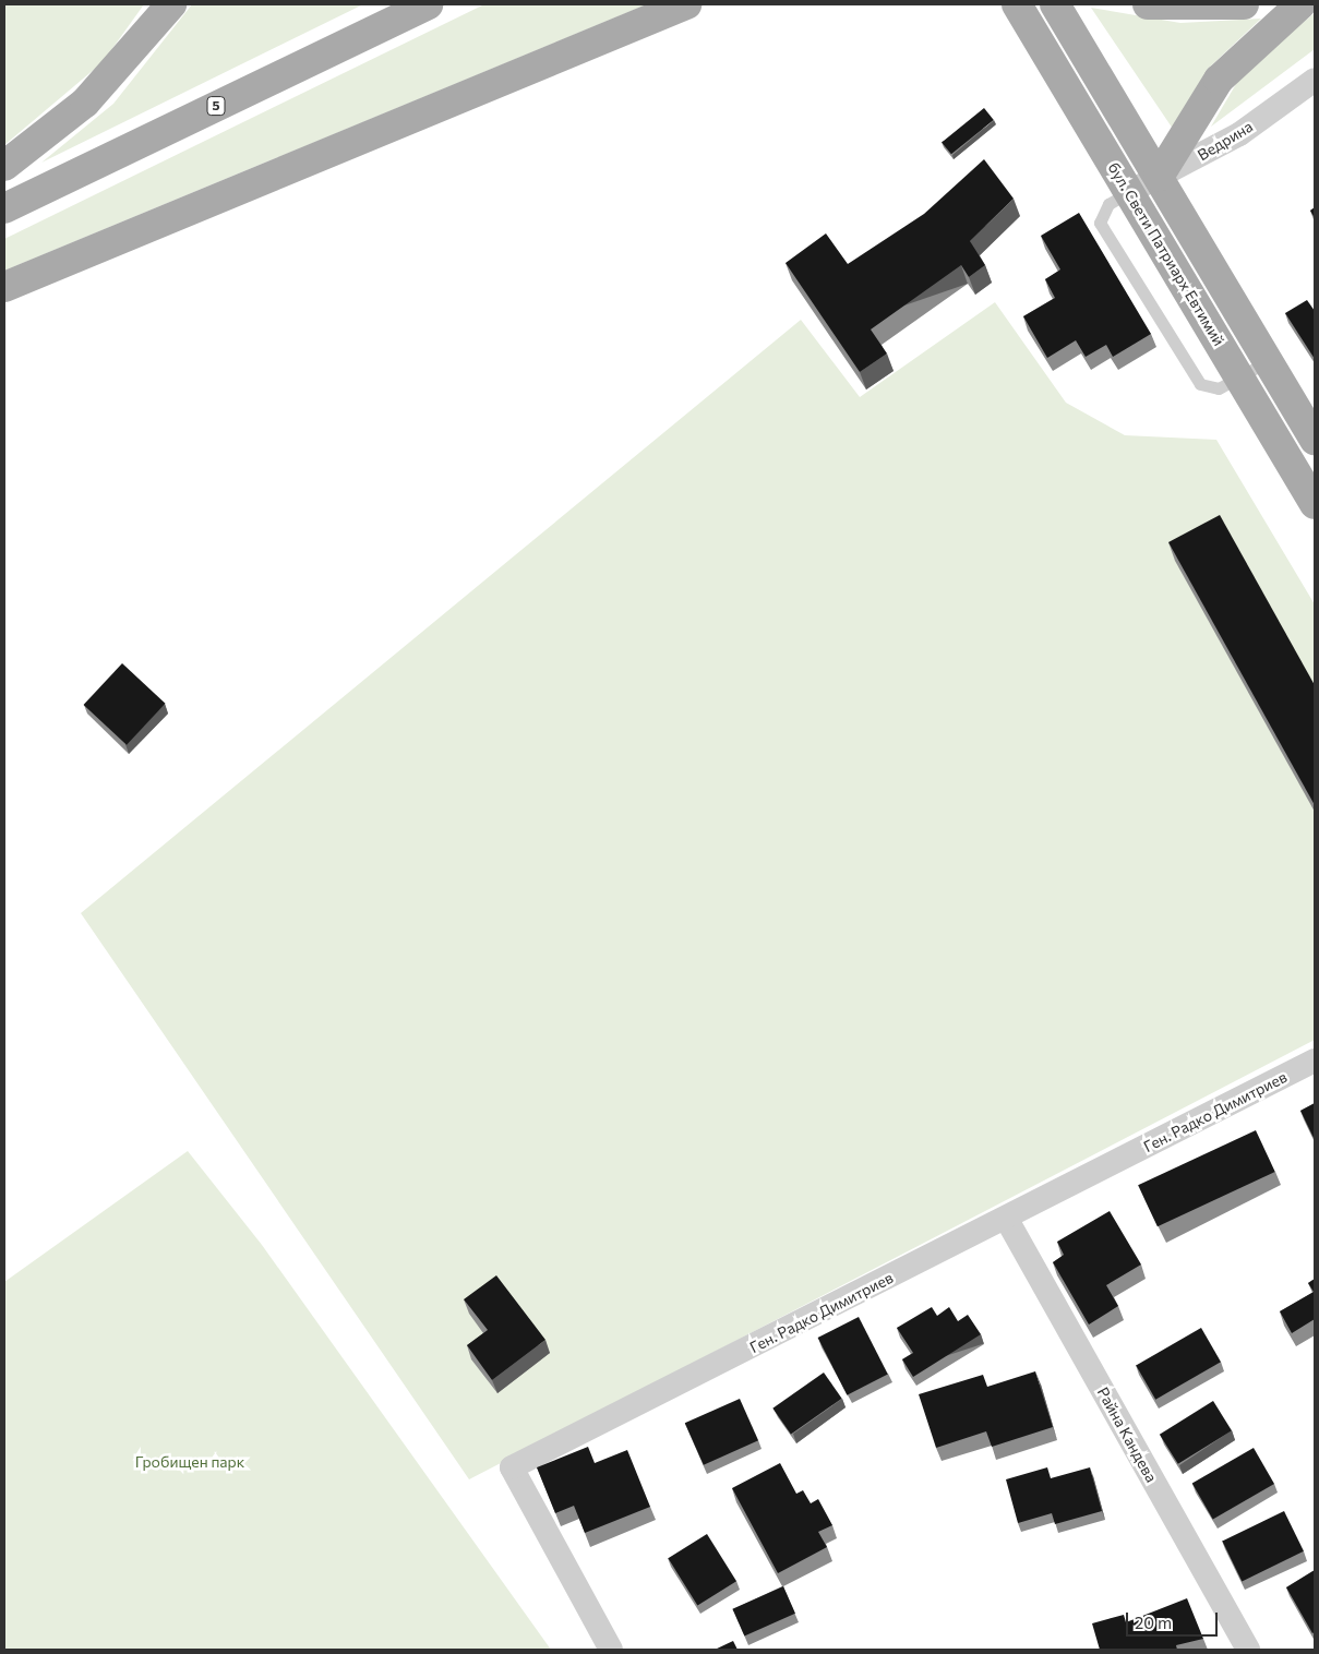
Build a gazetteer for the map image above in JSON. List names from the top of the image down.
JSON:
{
  "streets": {
    "main road": ["5", "бул. Свети Патриарх Евтимий"],
    "street": ["Ведрина", "Ген. Радко Димитриев", "Райна Кандева"]
  },
  "crossings": [
    ["Ведрина", "бул. Свети Патриарх Евтимий"],
    ["Ген. Радко Димитриев", "Райна Кандева"]
  ],
  "parks": ["Гробищен парк"],
  "scale_bar": "20 m"
}
